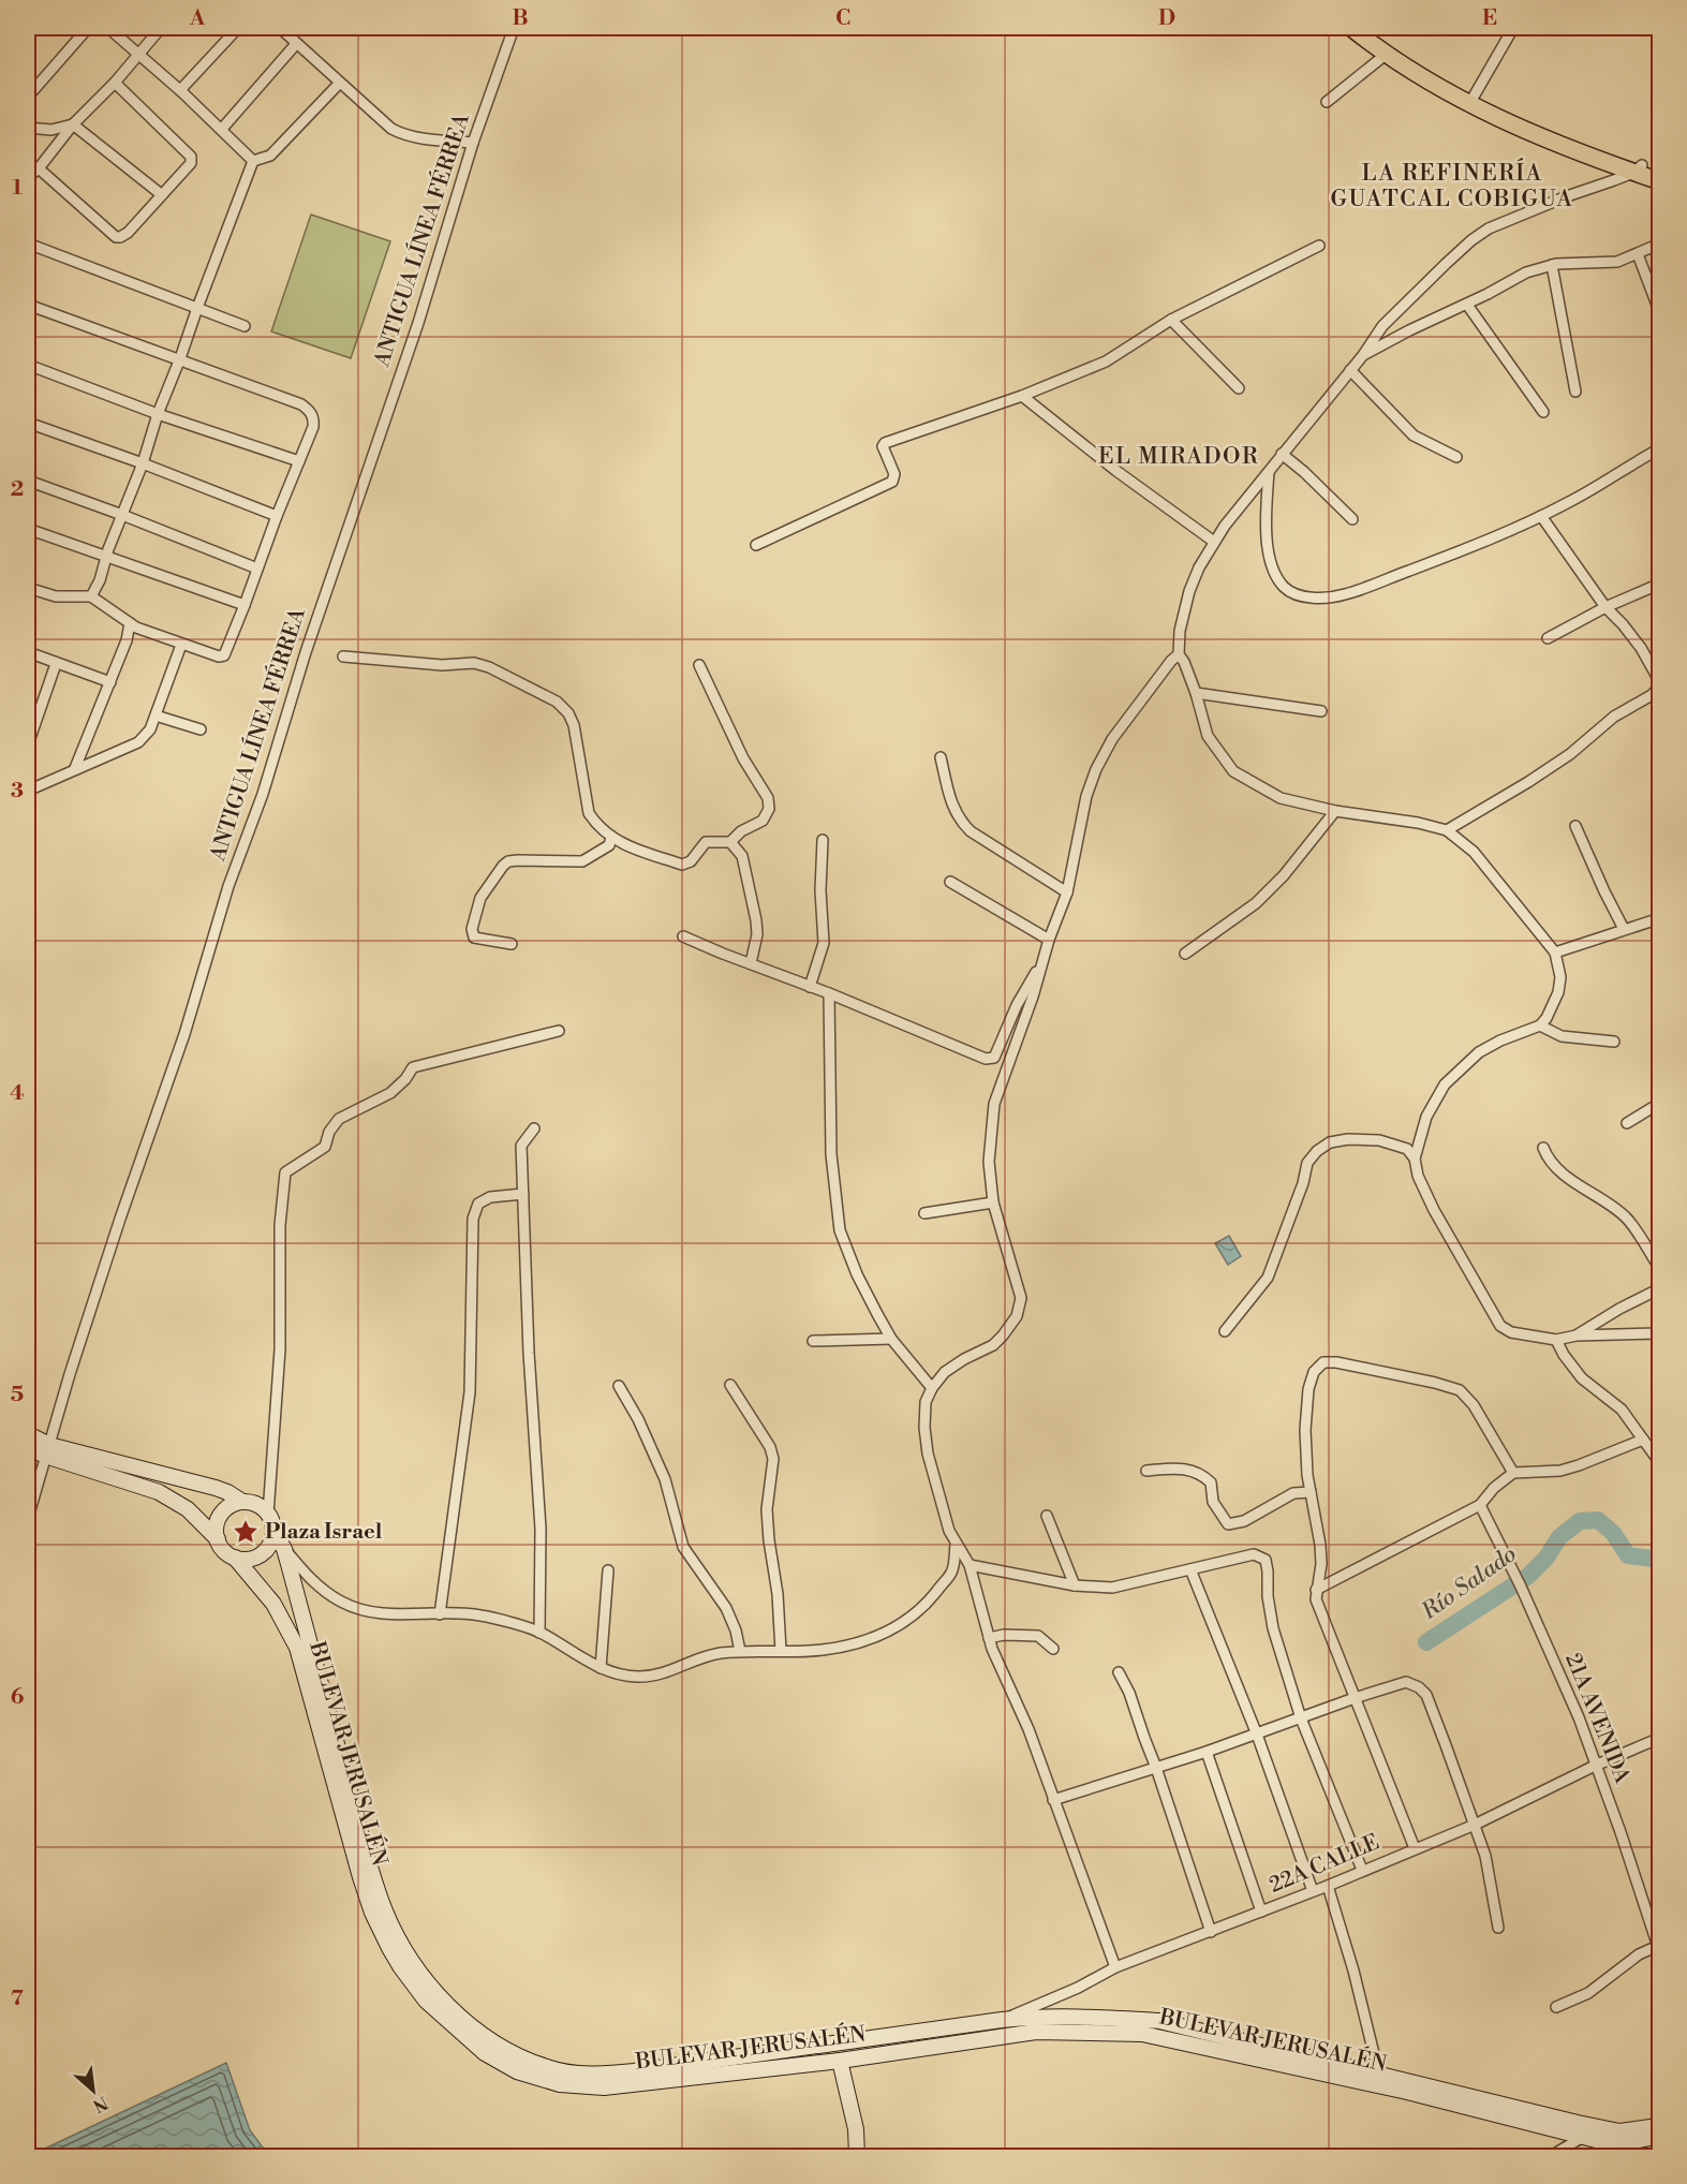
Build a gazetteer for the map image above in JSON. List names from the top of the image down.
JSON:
{
  "streets": {
    "main road": ["BULEVAR JERUSALÉN"],
    "street": ["ANTIGUA LÍNEA FÉRREA", "21A AVENIDA", "22A CALLE"]
  },
  "crossings": [
    ["21A AVENIDA", "22A CALLE"],
    ["BULEVAR JERUSALÉN", "22A CALLE"]
  ],
  "districts": ["LA REFINERÍA GUATCAL COBIGUA", "EL MIRADOR"],
  "water": ["Río Salado"],
  "places": {
    "place": ["Plaza Israel"]
  },
  "north": "bottom right",
  "grid": {
    "columns": [
      "A",
      "B",
      "C",
      "D",
      "E"
    ],
    "rows": [
      "1",
      "2",
      "3",
      "4",
      "5",
      "6",
      "7"
    ]
  }
}
